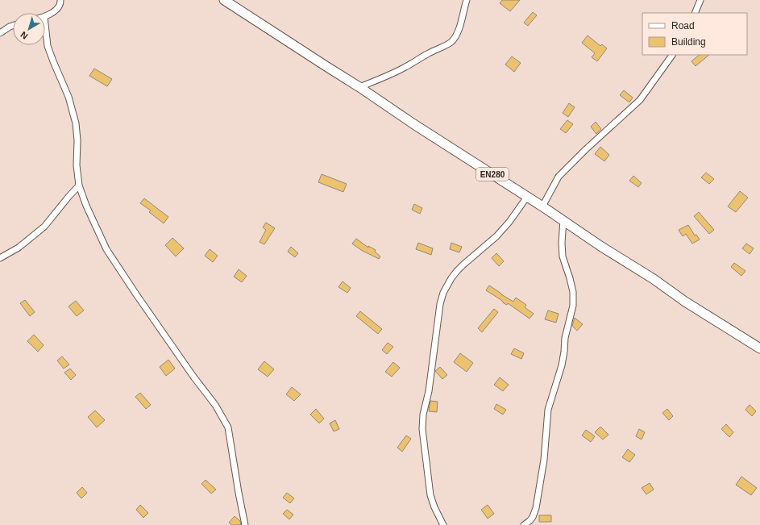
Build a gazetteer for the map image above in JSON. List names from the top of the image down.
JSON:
{
  "streets": {
    "main road": ["EN280"]
  },
  "legend": ["Road", "Building"],
  "north": "bottom left"
}
